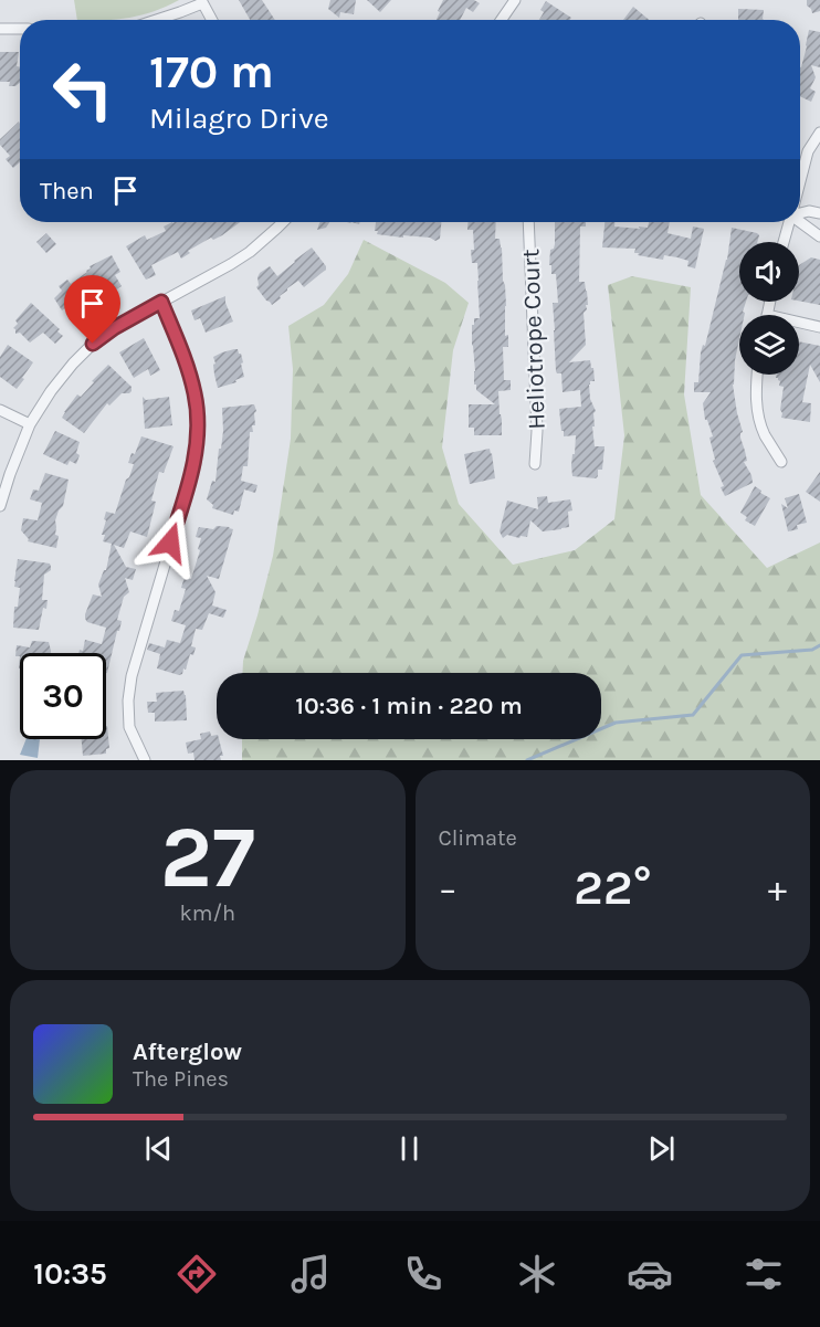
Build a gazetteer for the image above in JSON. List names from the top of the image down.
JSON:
{
  "streets": {
    "street": ["Heliotrope Court"]
  },
  "page": {
    "turn": ["170 m", "Milagro Drive"],
    "then": "Then",
    "limit": "30",
    "trip": "10:36 · 1 min · 220 m",
    "tile": [
      ["27", "km/h"],
      "Climate"
    ],
    "heat": ["−", "22°", "+"],
    "song": ["Afterglow", "The Pines"],
    "tabs": "10:35"
  }
}
